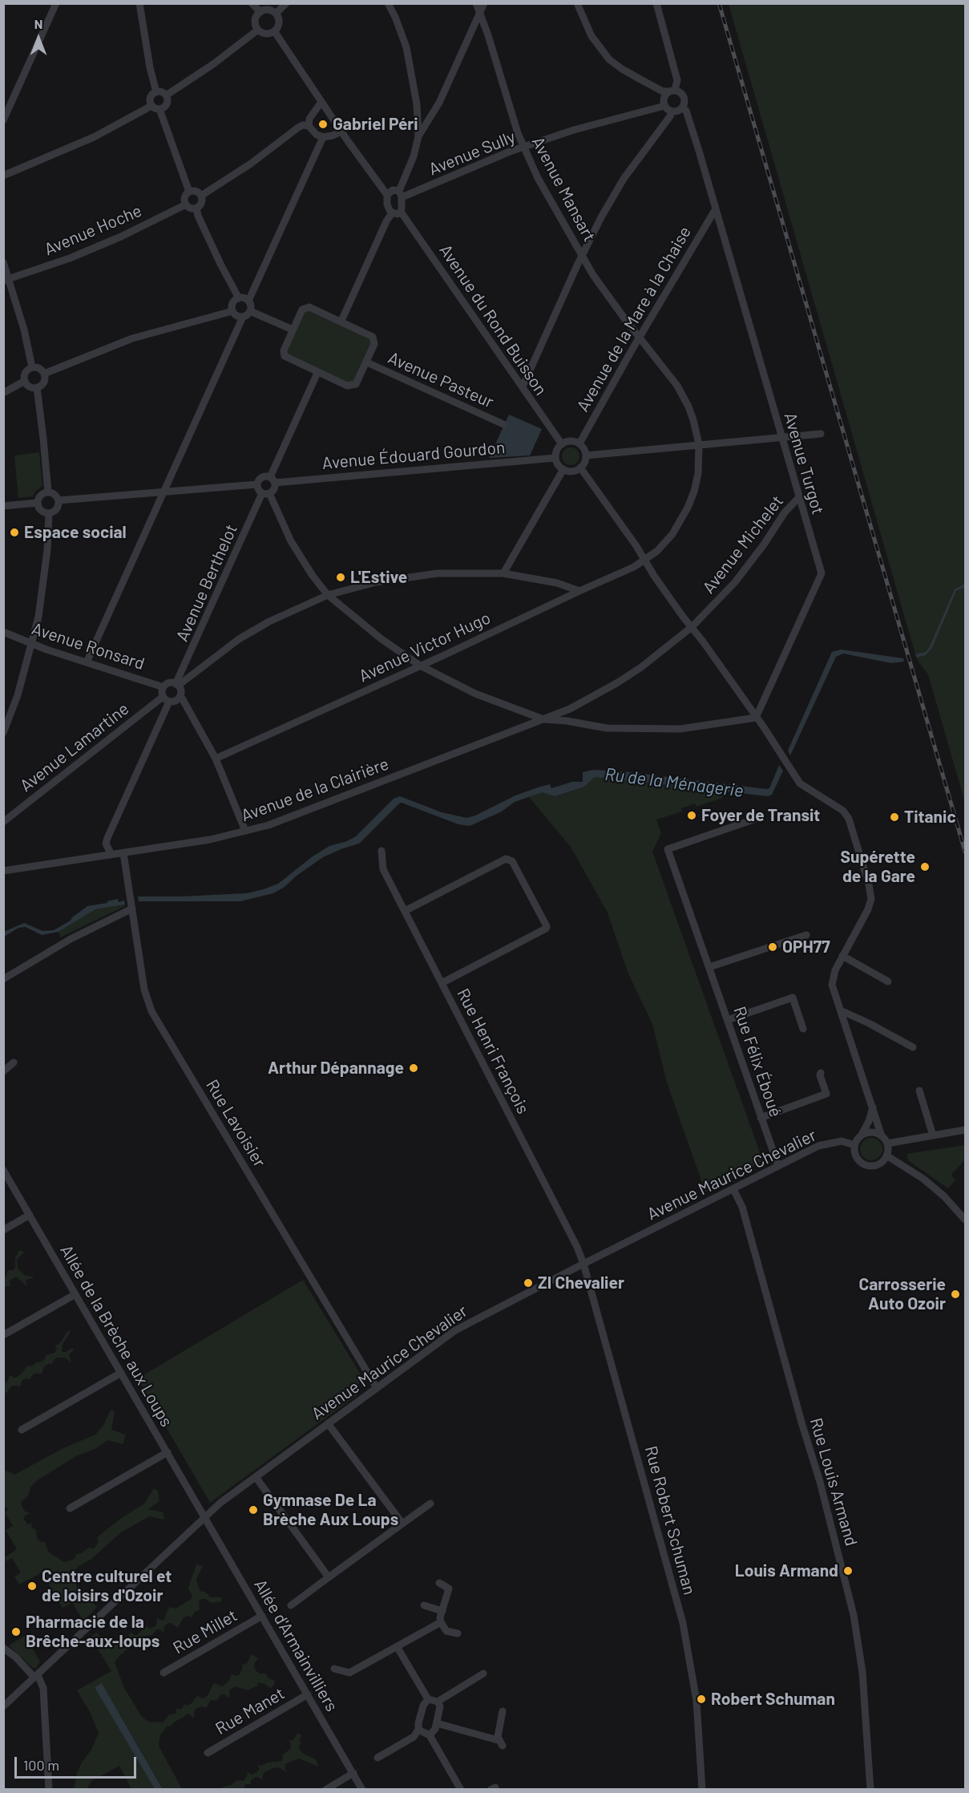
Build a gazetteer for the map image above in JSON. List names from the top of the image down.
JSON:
{
  "streets": {
    "street": [
      "Avenue Sully",
      "Avenue Mansart",
      "Avenue Hoche",
      "Avenue de la Mare à la Chaise",
      "Avenue du Rond Buisson",
      "Avenue Pasteur",
      "Avenue Édouard Gourdon",
      "Avenue Turgot",
      "Avenue Michelet",
      "Avenue Berthelot",
      "Avenue Ronsard",
      "Avenue Victor Hugo",
      "Avenue Lamartine",
      "Avenue de la Clairière",
      "Rue Henri François",
      "Rue Félix Éboué",
      "Rue Lavoisier",
      "Avenue Maurice Chevalier",
      "Allée de la Brèche aux Loups",
      "Rue Louis Armand",
      "Rue Robert Schuman",
      "Rue Millet",
      "Allée d'Armainvilliers",
      "Rue Manet"
    ]
  },
  "crossings": [
    ["Avenue Sully", "Avenue Mansart"],
    ["Avenue Sully", "Avenue Turgot"],
    ["Avenue Mansart", "Avenue de la Mare à la Chaise"],
    ["Avenue Mansart", "Avenue Victor Hugo"],
    ["Avenue de la Mare à la Chaise", "Avenue du Rond Buisson"],
    ["Avenue de la Mare à la Chaise", "Avenue Édouard Gourdon"],
    ["Avenue de la Mare à la Chaise", "Avenue Turgot"],
    ["Avenue du Rond Buisson", "Avenue Édouard Gourdon"],
    ["Avenue Édouard Gourdon", "Avenue Berthelot"],
    ["Avenue Turgot", "Avenue Michelet"],
    ["Avenue Michelet", "Avenue de la Clairière"],
    ["Avenue Berthelot", "Avenue Ronsard"],
    ["Avenue Berthelot", "Avenue Lamartine"],
    ["Avenue Ronsard", "Avenue Lamartine"],
    ["Avenue de la Clairière", "Rue Lavoisier"],
    ["Rue Henri François", "Avenue Maurice Chevalier"],
    ["Rue Henri François", "Rue Robert Schuman"],
    ["Rue Félix Éboué", "Avenue Maurice Chevalier"],
    ["Rue Lavoisier", "Avenue Maurice Chevalier"],
    ["Avenue Maurice Chevalier", "Allée de la Brèche aux Loups"],
    ["Avenue Maurice Chevalier", "Rue Louis Armand"],
    ["Avenue Maurice Chevalier", "Rue Robert Schuman"],
    ["Avenue Maurice Chevalier", "Allée d'Armainvilliers"],
    ["Allée de la Brèche aux Loups", "Allée d'Armainvilliers"],
    ["Rue Millet", "Allée d'Armainvilliers"],
    ["Allée d'Armainvilliers", "Rue Manet"]
  ],
  "water": ["Ru de la Ménagerie"],
  "places": [
    "Gabriel Péri",
    "Espace social",
    "L'Estive",
    "Foyer de Transit",
    "Titanic",
    "Supérette de la Gare",
    "OPH77",
    "Arthur Dépannage",
    "ZI Chevalier",
    "Carrosserie Auto Ozoir",
    "Gymnase De La Brèche Aux Loups",
    "Louis Armand",
    "Centre culturel et de loisirs d'Ozoir",
    "Pharmacie de la Brêche-aux-loups",
    "Robert Schuman"
  ],
  "scale_bar": "100 m",
  "north": "top"
}
